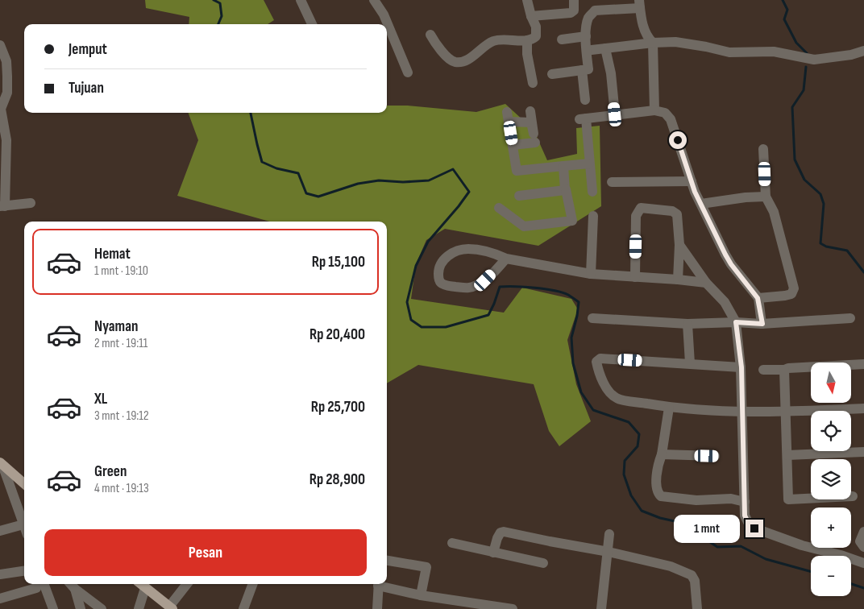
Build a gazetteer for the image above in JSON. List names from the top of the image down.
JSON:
{
  "north": "bottom",
  "page": {
    "banner": ["Jemput", "Tujuan"],
    "list": [
      {
        "name": "Hemat",
        "note": "1 mnt · 19:10",
        "value": "Rp 15,100"
      },
      {
        "name": "Nyaman",
        "note": "2 mnt · 19:11",
        "value": "Rp 20,400"
      },
      {
        "name": "XL",
        "note": "3 mnt · 19:12",
        "value": "Rp 25,700"
      },
      {
        "name": "Green",
        "note": "4 mnt · 19:13",
        "value": "Rp 28,900"
      }
    ],
    "map_buttons": ["+", "−"],
    "bubble": "1 mnt",
    "buttons": "Pesan"
  }
}
